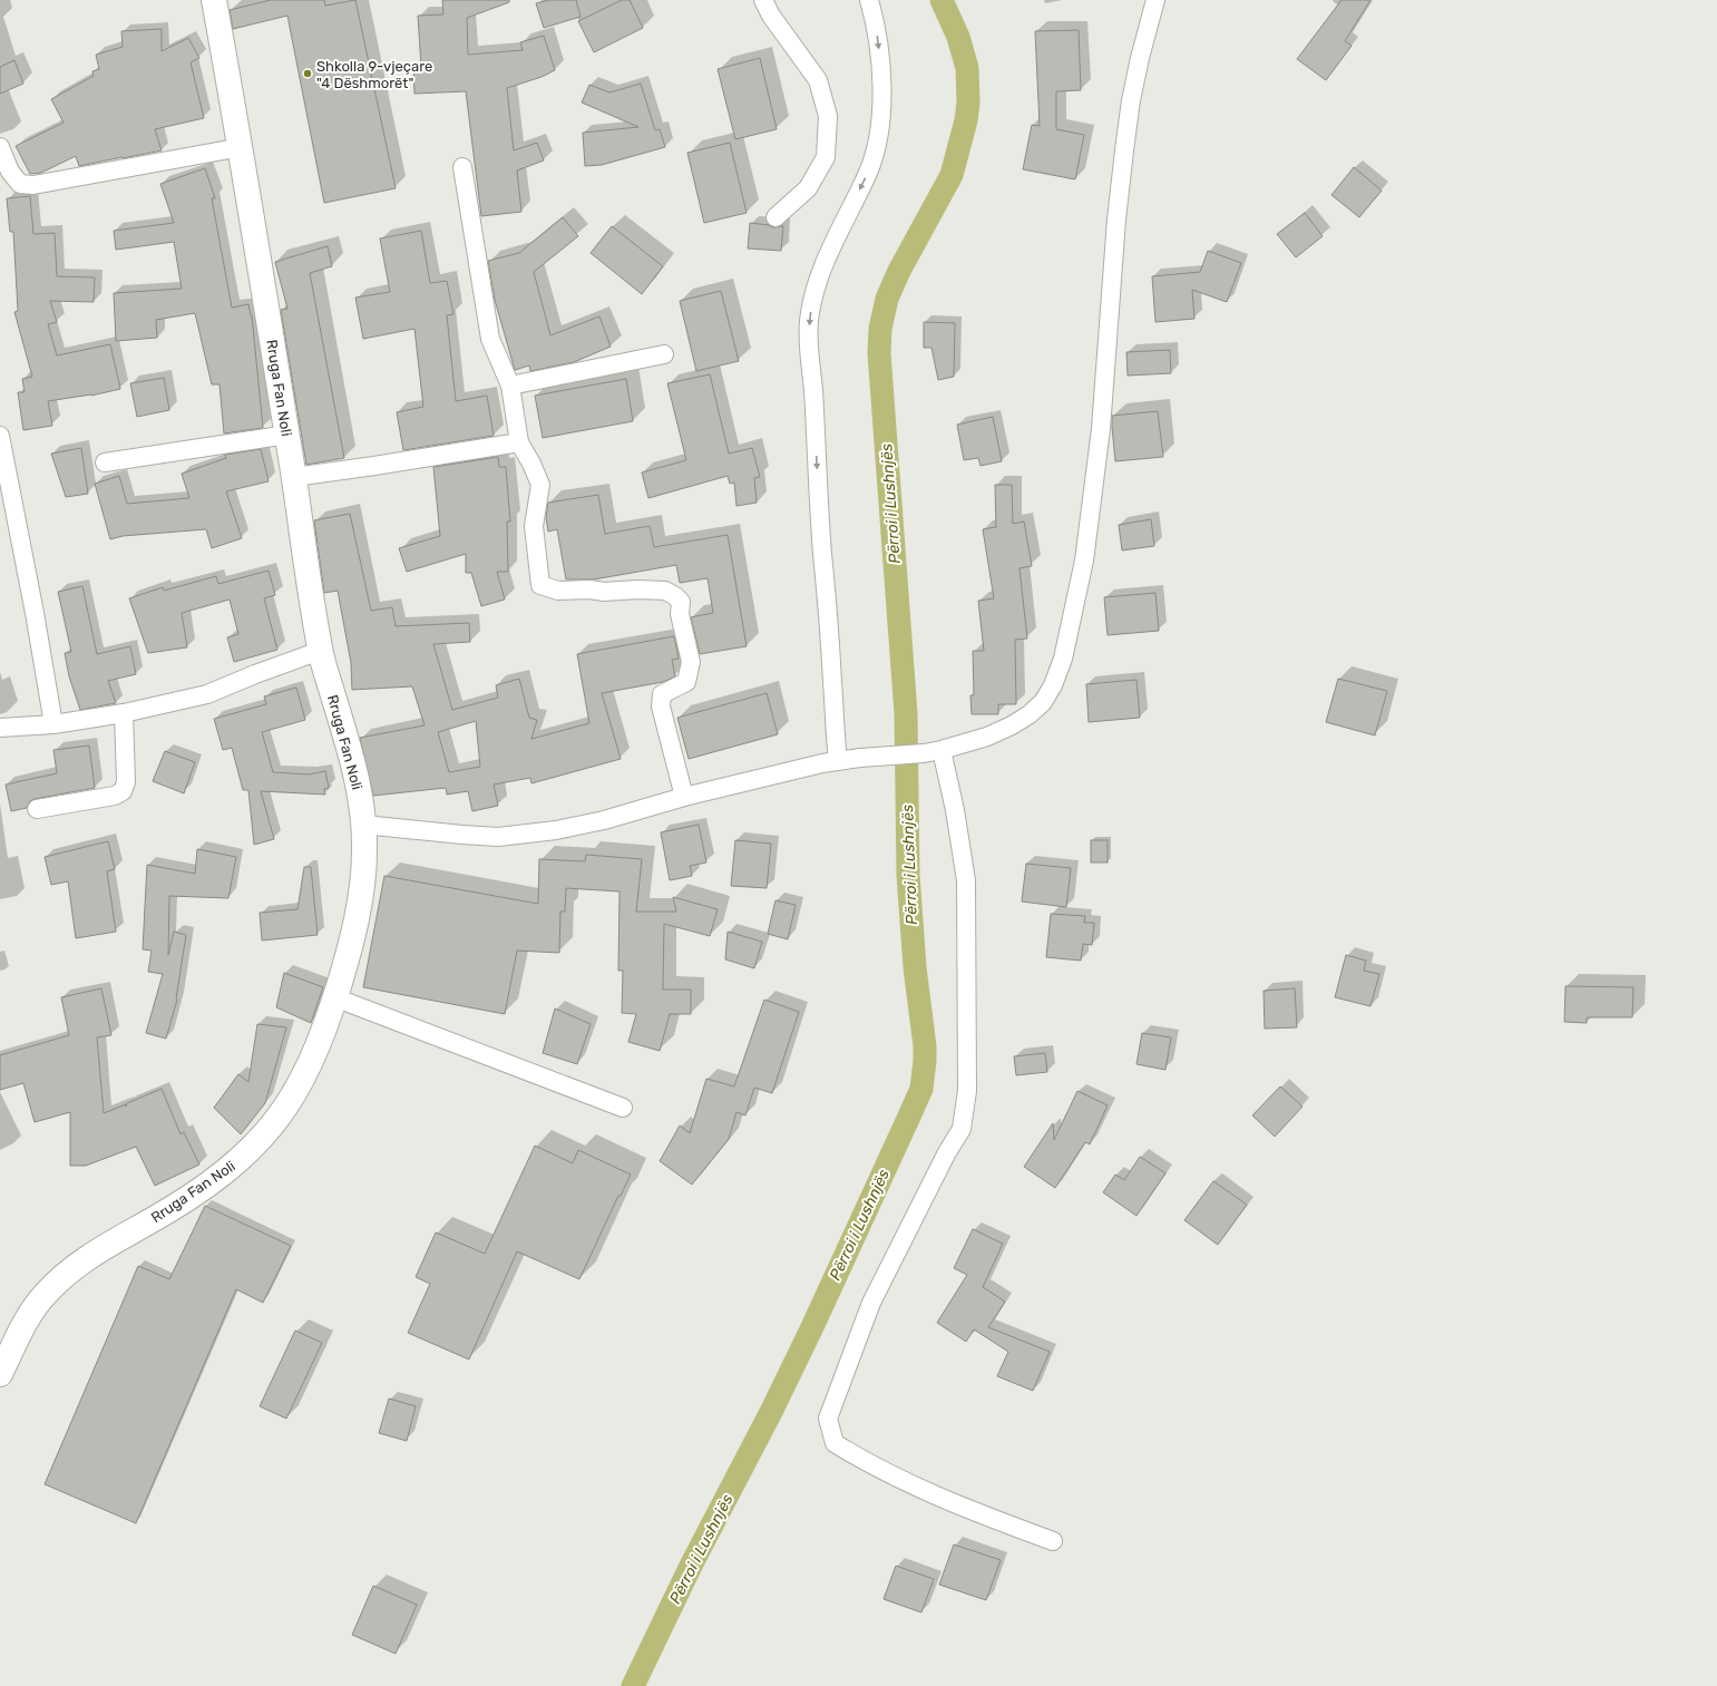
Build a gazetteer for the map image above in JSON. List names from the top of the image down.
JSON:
{
  "streets": {
    "main road": ["Rruga Fan Noli"]
  },
  "water": ["Përroi i Lushnjës"],
  "places": ["Shkolla 9-vjeçare \"4 Dëshmorët\""]
}
